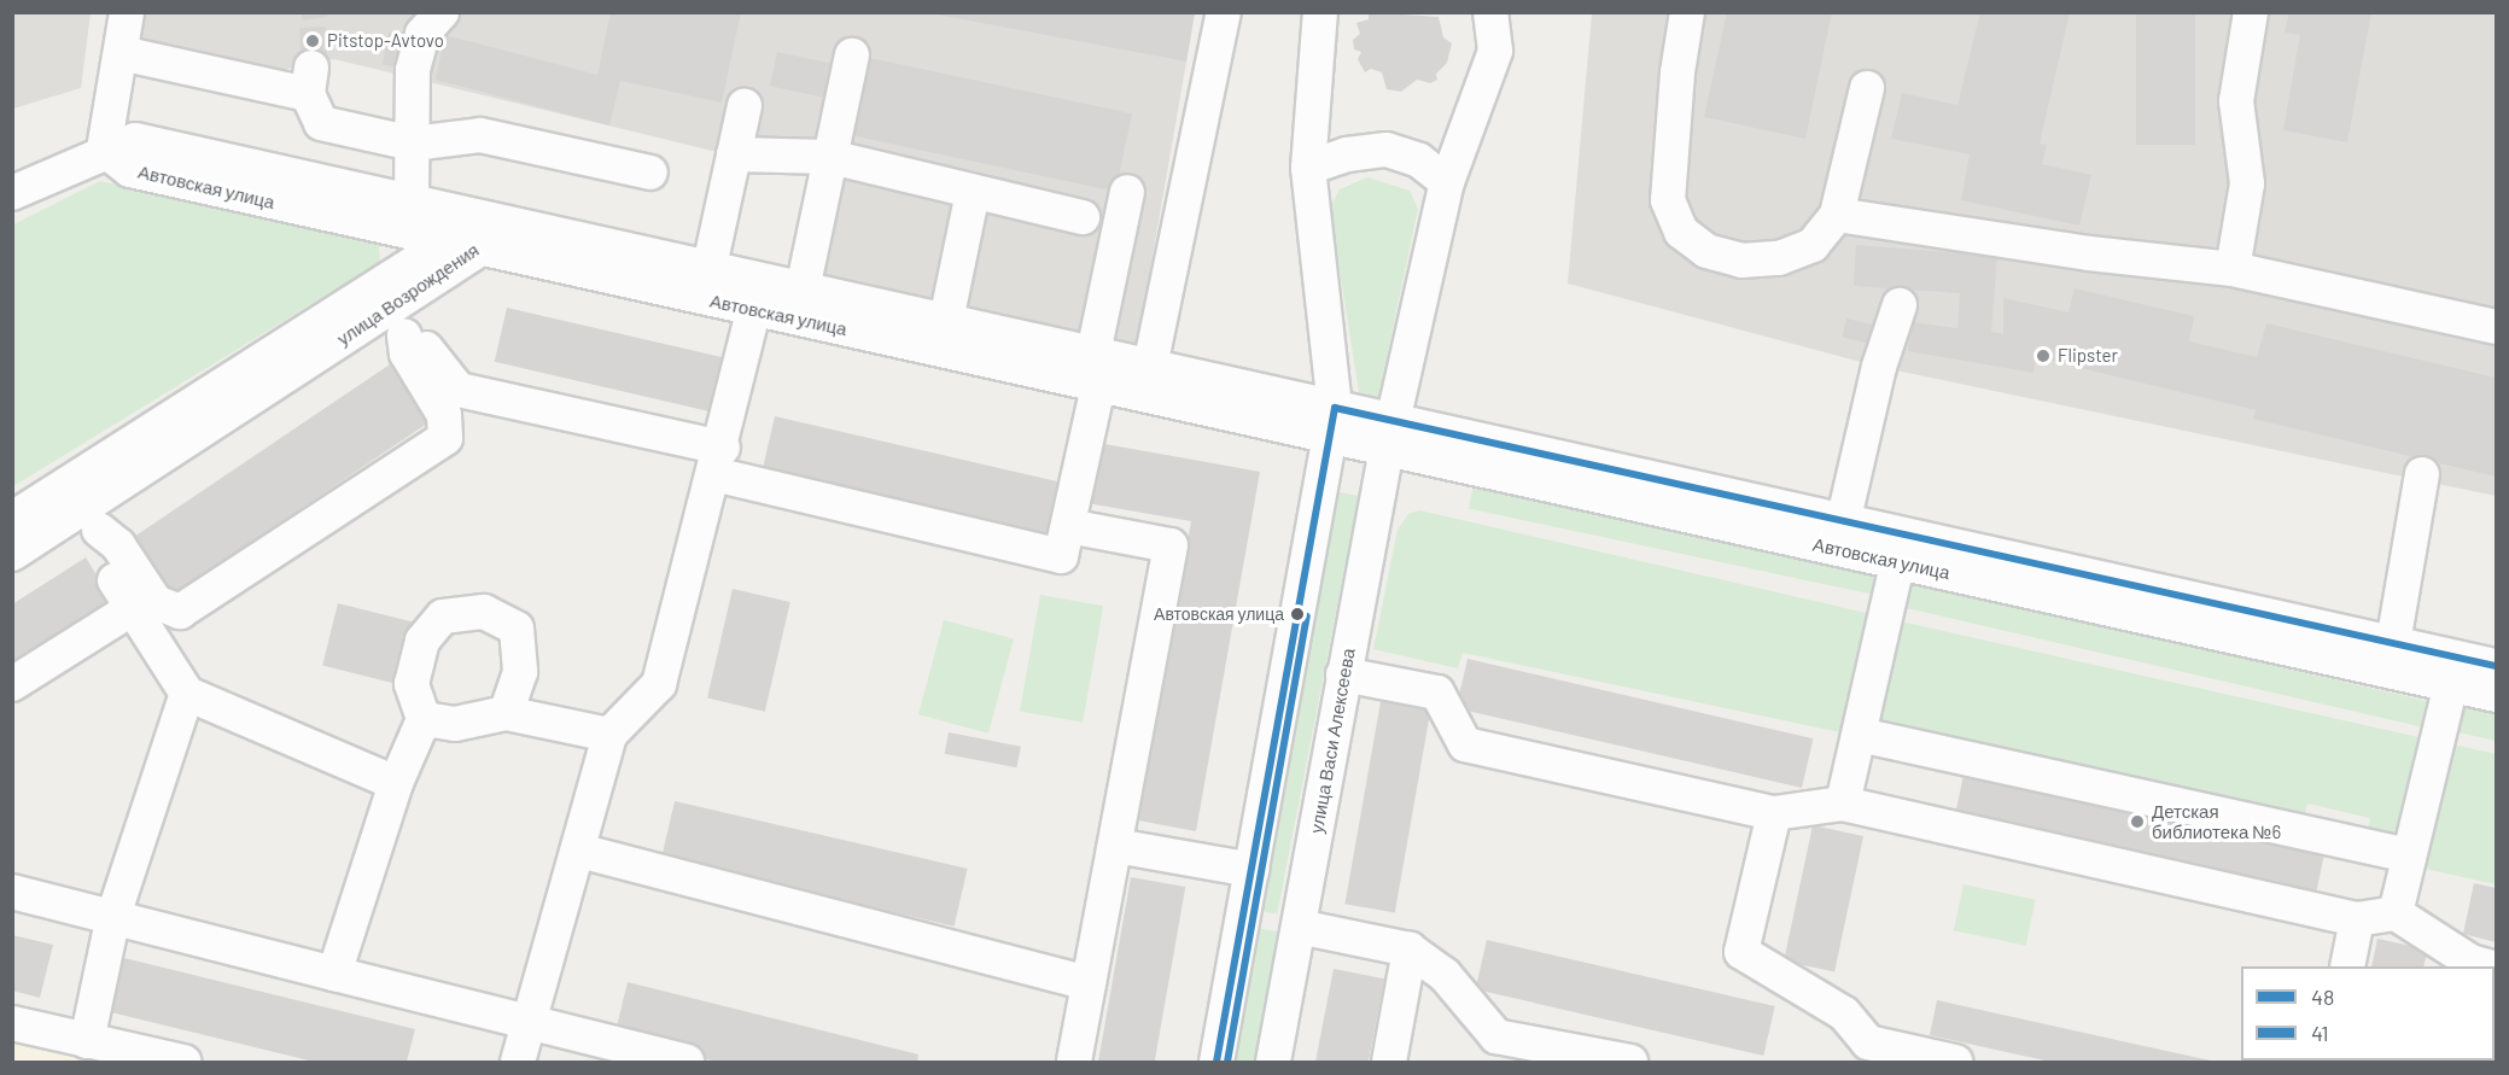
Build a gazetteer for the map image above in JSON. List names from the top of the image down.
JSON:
{
  "streets": {
    "street": ["Автовская улица", "улица Возрождения", "улица Васи Алексеева"]
  },
  "crossings": [
    ["Автовская улица", "улица Возрождения"],
    ["Автовская улица", "улица Васи Алексеева"]
  ],
  "places": [
    "Pitstop-Avtovo",
    "Flipster",
    "Автовская улица",
    "Детская библиотека №6"
  ],
  "lines": ["transit line 48", "transit line 41"],
  "legend": ["48", "41"]
}
